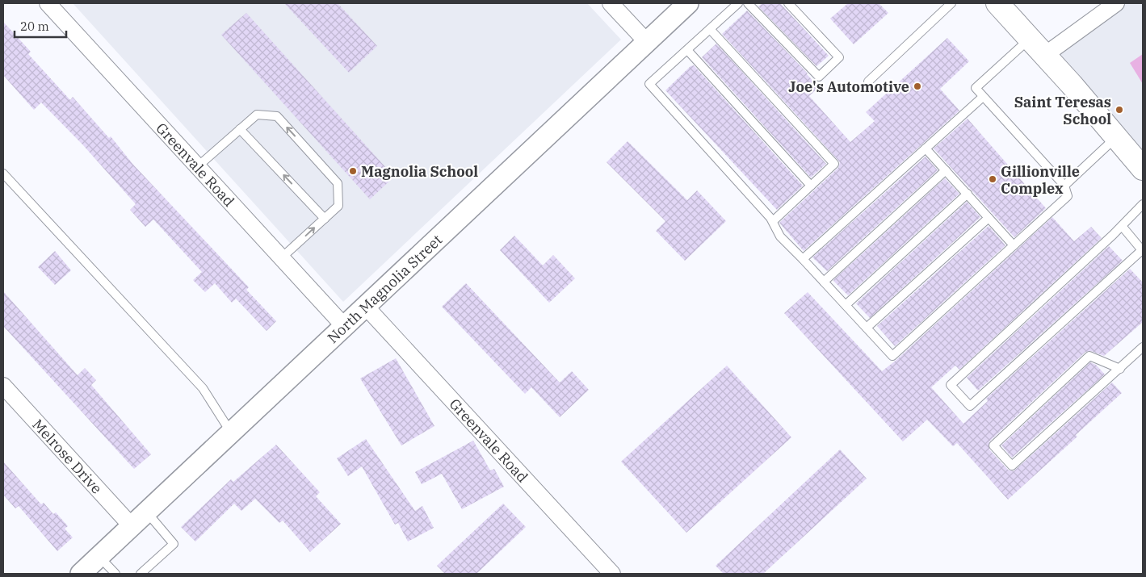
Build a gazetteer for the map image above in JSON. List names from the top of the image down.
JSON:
{
  "streets": {
    "street": ["Greenvale Road", "North Magnolia Street", "Melrose Drive"]
  },
  "crossings": [
    ["Greenvale Road", "North Magnolia Street"],
    ["North Magnolia Street", "Melrose Drive"]
  ],
  "places": [
    "Joe's Automotive",
    "Saint Teresas School",
    "Magnolia School",
    "Gillionville Complex"
  ],
  "scale_bar": "20 m"
}
